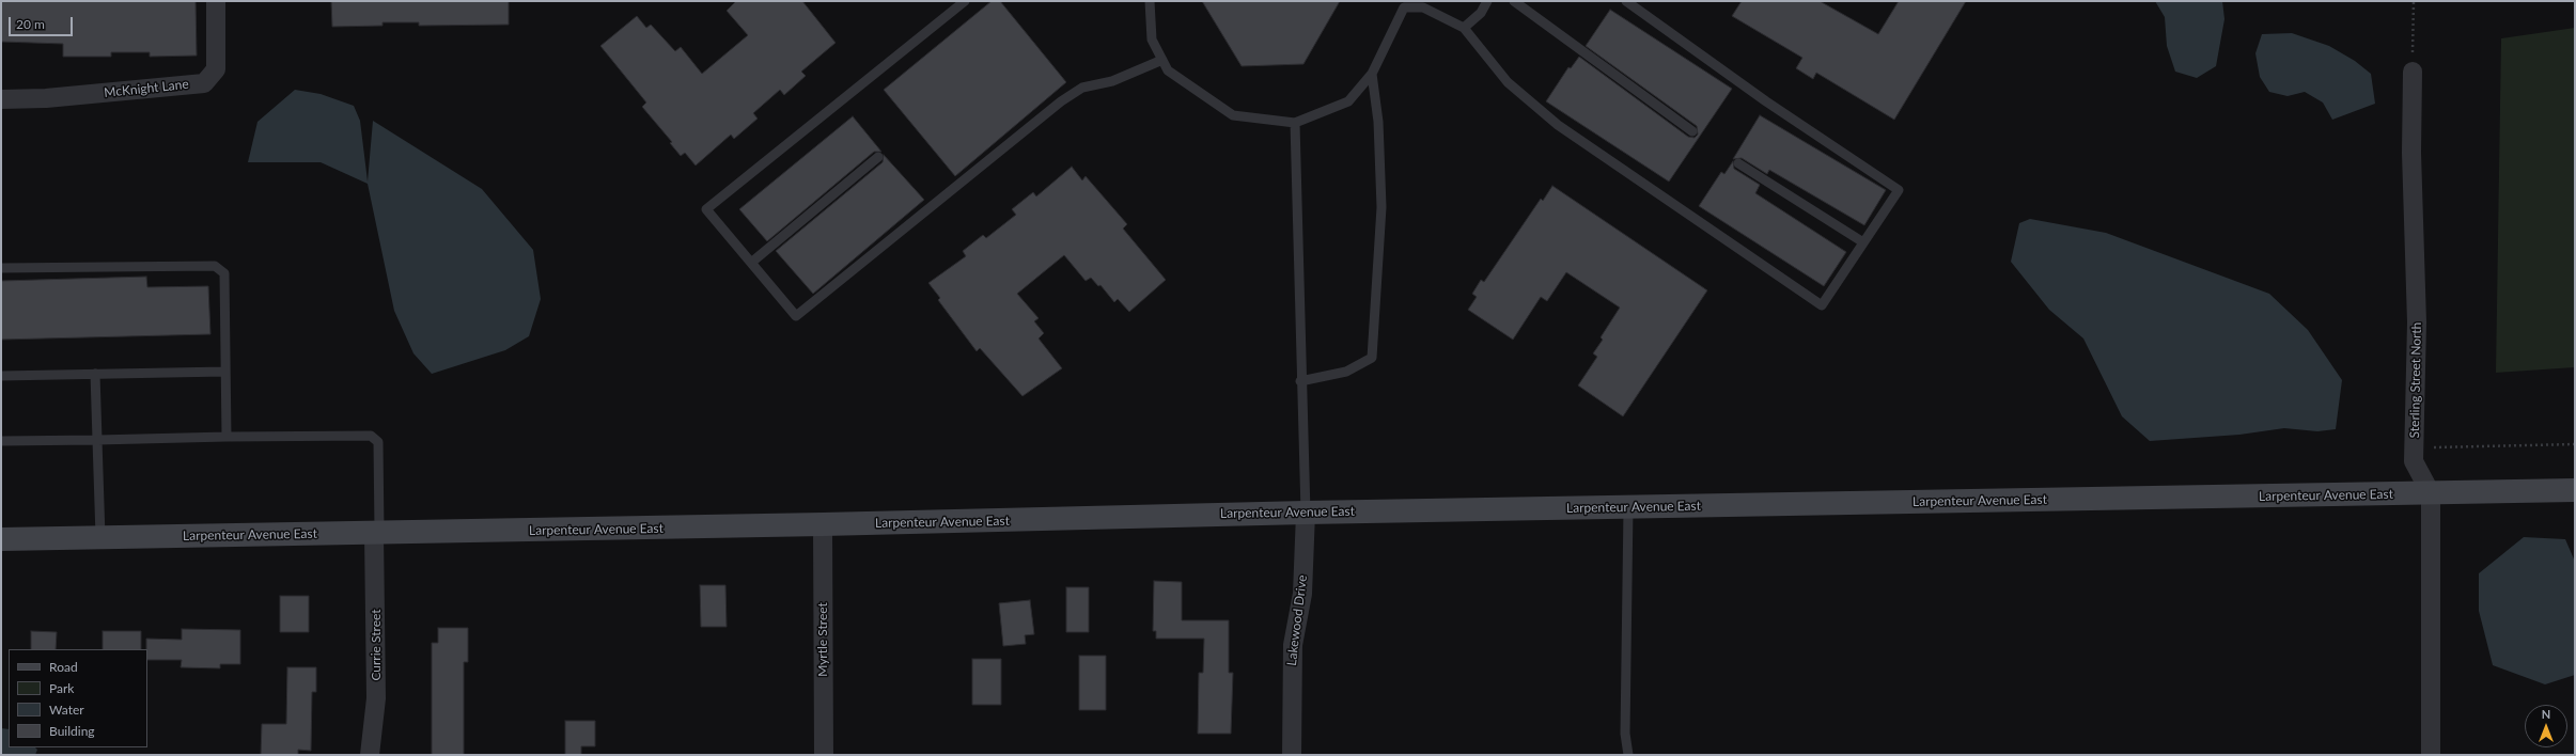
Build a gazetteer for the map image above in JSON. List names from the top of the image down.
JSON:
{
  "streets": {
    "street": [
      "McKnight Lane",
      "Sterling Street North",
      "Larpenteur Avenue East",
      "Lakewood Drive",
      "Myrtle Street",
      "Currie Street"
    ]
  },
  "crossings": [
    ["Sterling Street North", "Larpenteur Avenue East"],
    ["Larpenteur Avenue East", "Lakewood Drive"],
    ["Larpenteur Avenue East", "Myrtle Street"],
    ["Larpenteur Avenue East", "Currie Street"]
  ],
  "legend": [
    "Road",
    "Park",
    "Water",
    "Building"
  ],
  "scale_bar": "20 m",
  "north": "top"
}
